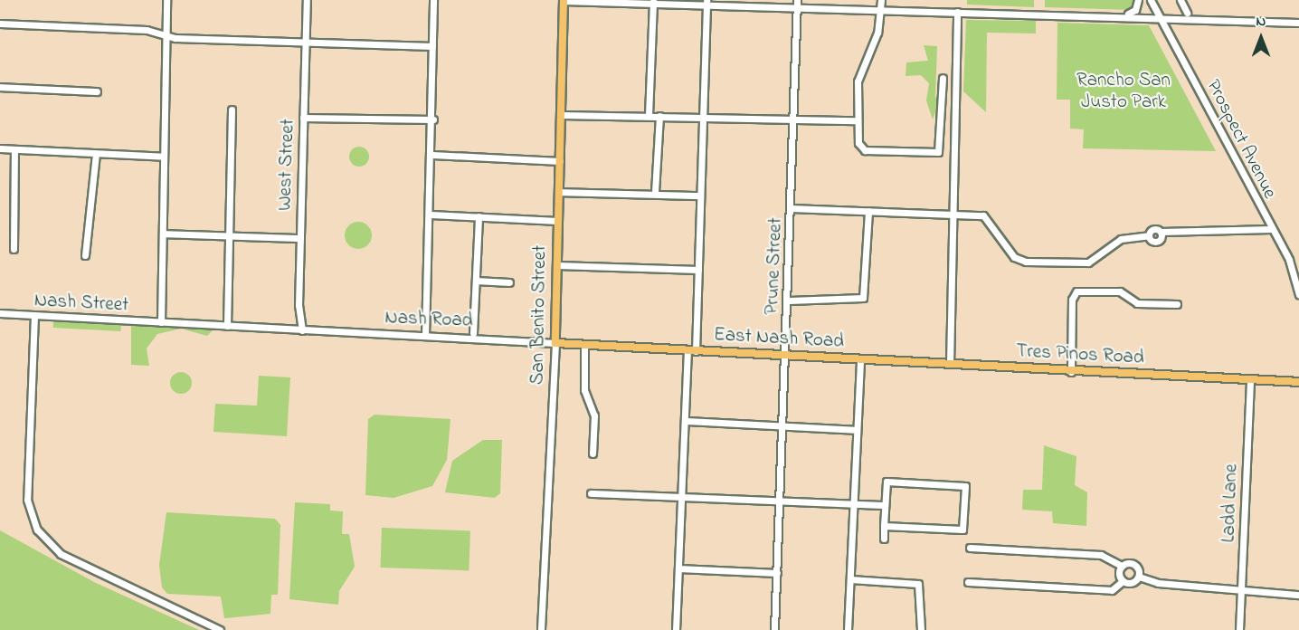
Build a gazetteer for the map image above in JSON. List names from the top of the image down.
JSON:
{
  "streets": {
    "main road": [
      "San Benito Street",
      "Nash Road",
      "East Nash Road",
      "Tres Pinos Road"
    ],
    "street": [
      "Prospect Avenue",
      "West Street",
      "Prune Street",
      "Nash Street",
      "Ladd Lane"
    ]
  },
  "crossings": [
    ["West Street", "Nash Road"],
    ["Prune Street", "East Nash Road"],
    ["Nash Street", "Nash Road"],
    ["San Benito Street", "Nash Road"],
    ["Nash Road", "East Nash Road"],
    ["East Nash Road", "Tres Pinos Road"],
    ["Tres Pinos Road", "Ladd Lane"]
  ],
  "parks": ["Rancho San Justo Park"],
  "north": "top"
}
